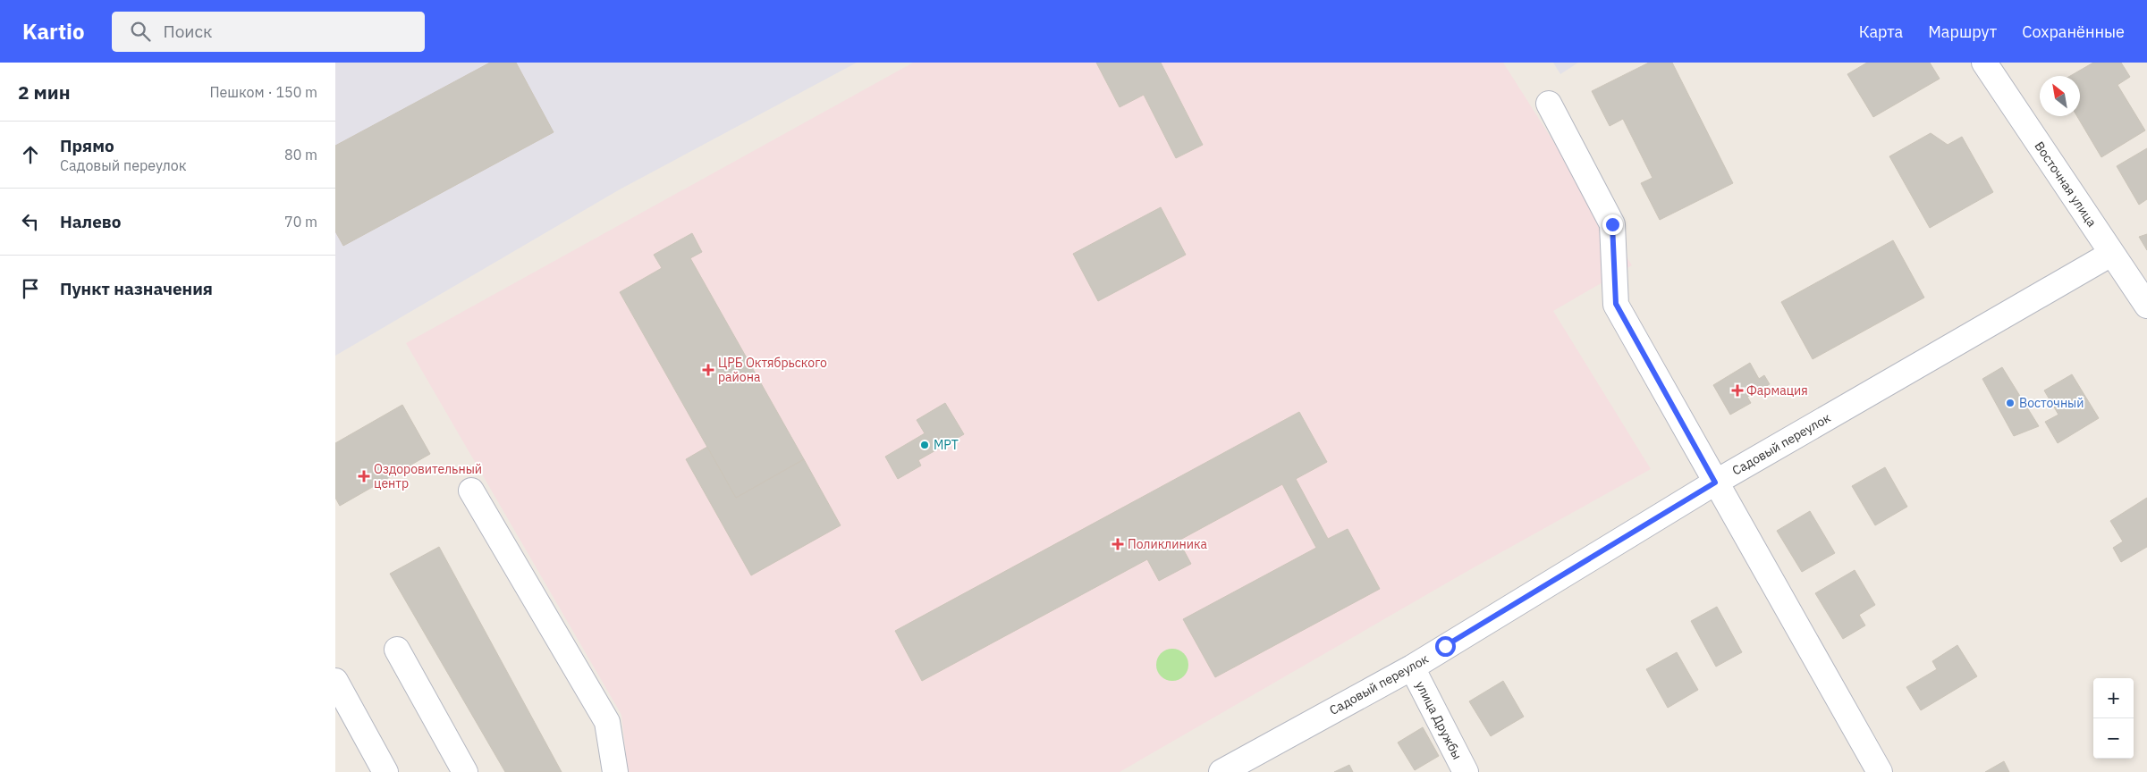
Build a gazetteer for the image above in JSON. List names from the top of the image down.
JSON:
{
  "streets": {
    "street": ["Восточная улица", "Садовый переулок", "улица Дружбы"]
  },
  "crossings": [
    ["Восточная улица", "Садовый переулок"],
    ["Садовый переулок", "улица Дружбы"]
  ],
  "places": {
    "health": [
      "ЦРБ Октябрьского района",
      "Фармация",
      "Оздоровительный центр",
      "Поликлиника"
    ],
    "other": ["Восточный", "МРТ"]
  },
  "north": "top left",
  "page": {
    "header": "Kartio",
    "search": "Поиск",
    "nav": ["Карта", "Маршрут", "Сохранённые"],
    "heading": ["2 мин", "Пешком · 150 m"],
    "list": [
      ["Прямо", "Садовый переулок", "80 m"],
      ["Налево", "70 m"],
      "Пункт назначения"
    ],
    "map_buttons": ["+", "−"]
  }
}
